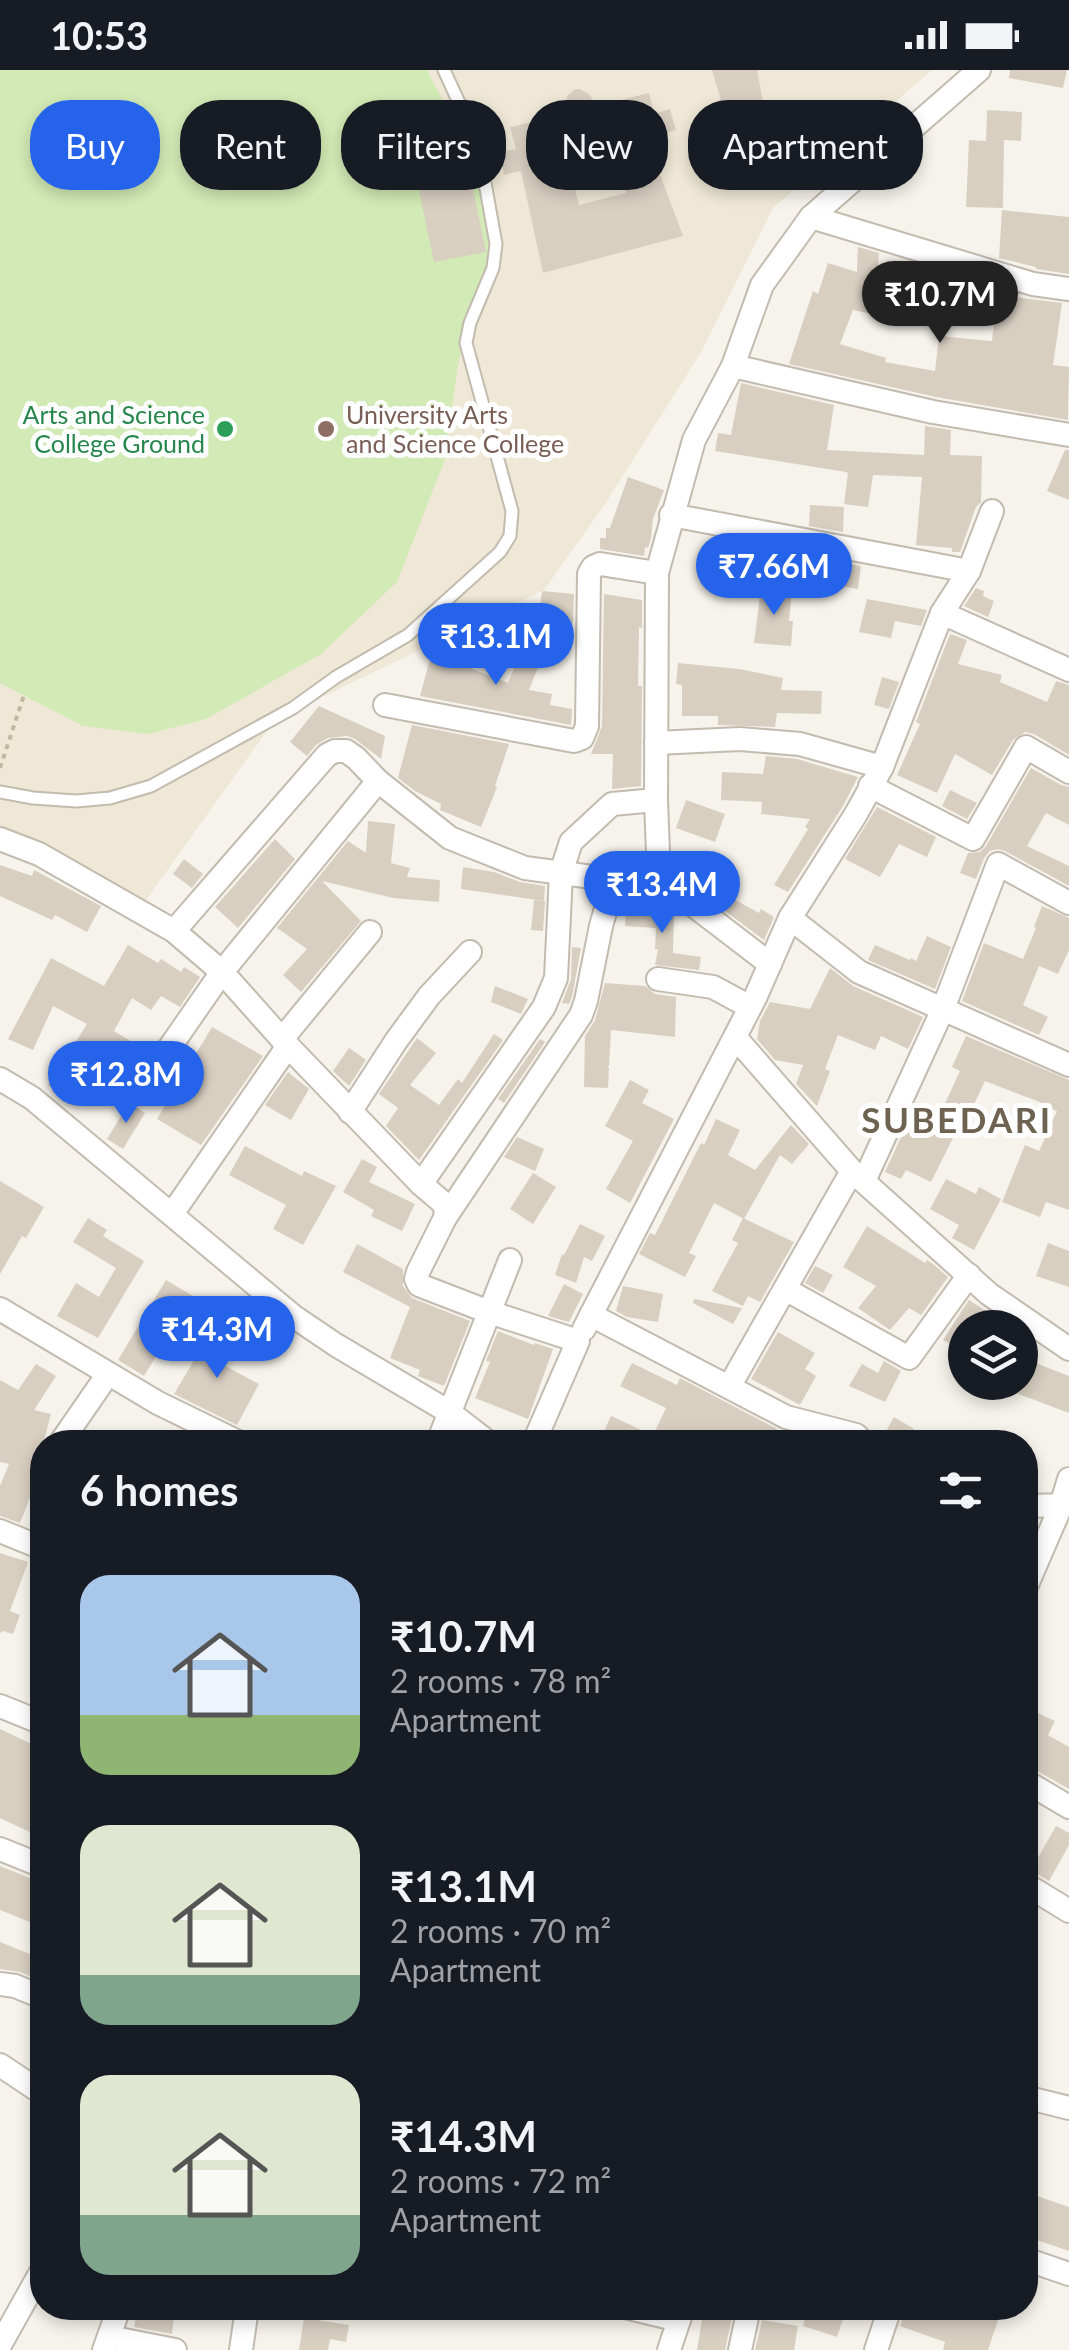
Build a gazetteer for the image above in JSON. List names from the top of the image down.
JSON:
{
  "districts": ["SUBEDARI"],
  "places": ["Arts and Science College Ground", "University Arts and Science College"],
  "page": {
    "status": "10:53",
    "chip": [
      "Buy",
      "Rent",
      "Filters",
      "New",
      "Apartment"
    ],
    "price": [
      "₹10.7M",
      "₹7.66M",
      "₹13.1M",
      "₹13.4M",
      "₹12.8M",
      "₹14.3M"
    ],
    "heading": "6 homes",
    "list": [
      {
        "name": "₹10.7M",
        "note": "2 rooms · 78 m² · Apartment"
      },
      {
        "name": "₹13.1M",
        "note": "2 rooms · 70 m² · Apartment"
      },
      {
        "name": "₹14.3M",
        "note": "2 rooms · 72 m² · Apartment"
      }
    ]
  }
}
